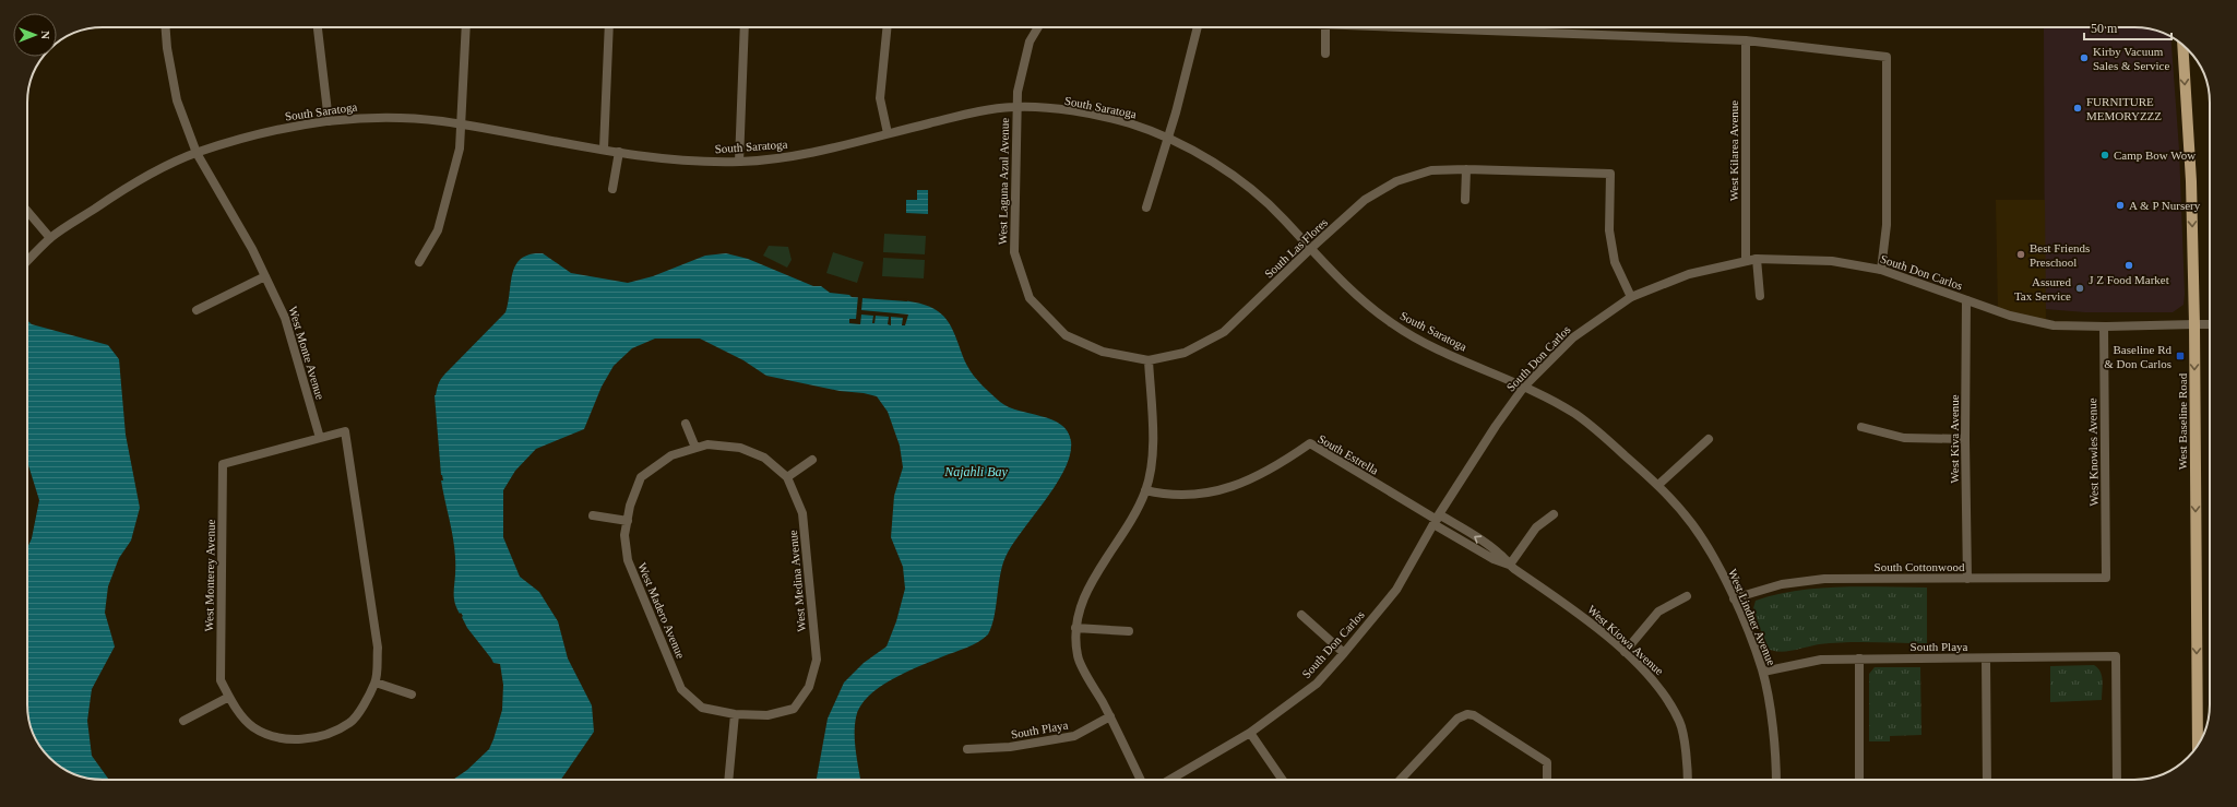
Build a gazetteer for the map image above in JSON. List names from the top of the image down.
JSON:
{
  "streets": {
    "main road": ["West Baseline Road"],
    "street": [
      "South Saratoga",
      "West Kilarea Avenue",
      "West Laguna Azul Avenue",
      "South Las Flores",
      "South Don Carlos",
      "West Monte Avenue",
      "West Kiva Avenue",
      "West Knowles Avenue",
      "South Estrella",
      "South Cottonwood",
      "West Monterey Avenue",
      "West Medina Avenue",
      "West Madero Avenue",
      "West Lindner Avenue",
      "West Kiowa Avenue",
      "South Playa"
    ]
  },
  "crossings": [
    ["South Saratoga", "West Laguna Azul Avenue"],
    ["South Saratoga", "South Las Flores"],
    ["South Saratoga", "South Don Carlos"],
    ["South Saratoga", "West Monte Avenue"],
    ["South Saratoga", "West Lindner Avenue"],
    ["West Kilarea Avenue", "South Don Carlos"],
    ["West Laguna Azul Avenue", "South Las Flores"],
    ["South Las Flores", "South Don Carlos"],
    ["South Don Carlos", "West Baseline Road"],
    ["South Don Carlos", "West Kiva Avenue"],
    ["South Don Carlos", "West Knowles Avenue"],
    ["South Don Carlos", "South Estrella"],
    ["South Don Carlos", "West Lindner Avenue"],
    ["South Don Carlos", "West Kiowa Avenue"],
    ["West Monte Avenue", "West Monterey Avenue"],
    ["West Kiva Avenue", "South Cottonwood"],
    ["West Knowles Avenue", "South Cottonwood"],
    ["South Estrella", "West Kiowa Avenue"],
    ["South Cottonwood", "West Lindner Avenue"],
    ["West Medina Avenue", "West Madero Avenue"],
    ["West Lindner Avenue", "South Playa"]
  ],
  "one_way": ["West Baseline Road"],
  "water": ["Najahli Bay"],
  "places": {
    "other": [
      "Kirby Vacuum Sales & Service",
      "FURNITURE MEMORYZZZ",
      "Camp Bow Wow",
      "A & P Nursery",
      "Best Friends Preschool",
      "J Z Food Market",
      "Assured Tax Service"
    ],
    "transit": ["Baseline Rd & Don Carlos"]
  },
  "scale_bar": "50 m",
  "north": "right"
}
